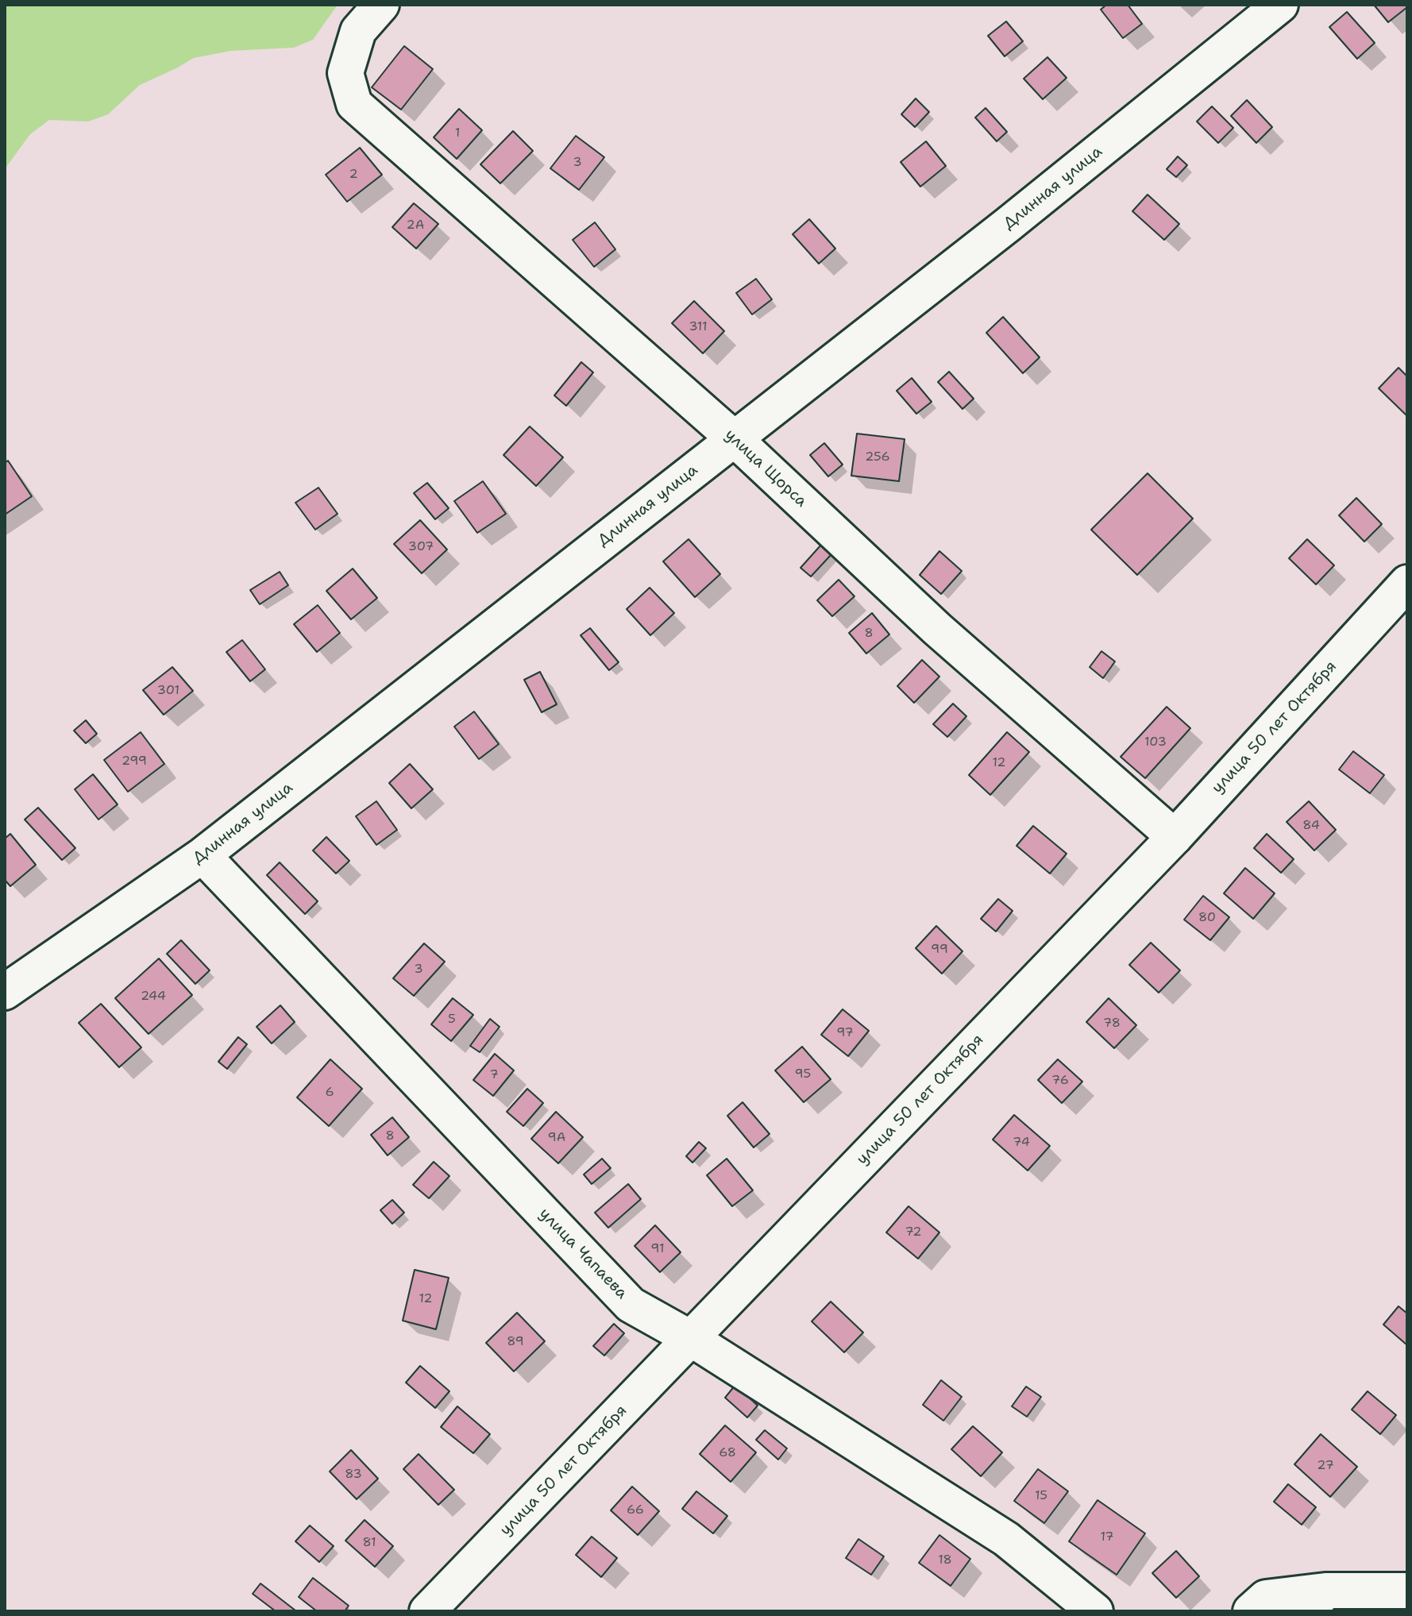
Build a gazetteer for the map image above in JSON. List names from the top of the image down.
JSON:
{
  "streets": {
    "street": [
      "Длинная улица",
      "улица Щорса",
      "улица 50 лет Октября",
      "улица Чапаева"
    ]
  },
  "crossings": [
    ["Длинная улица", "улица Щорса"],
    ["Длинная улица", "улица Чапаева"],
    ["улица Щорса", "улица 50 лет Октября"],
    ["улица 50 лет Октября", "улица Чапаева"]
  ],
  "house_numbers": [
    "1",
    "3",
    "2",
    "2А",
    "311",
    "256",
    "307",
    "8",
    "301",
    "103",
    "299",
    "12",
    "84",
    "80",
    "99",
    "3",
    "244",
    "5",
    "78",
    "97",
    "95",
    "7",
    "76",
    "6",
    "8",
    "9А",
    "74",
    "72",
    "91",
    "12",
    "89",
    "68",
    "27",
    "83",
    "15",
    "66",
    "17",
    "81",
    "18"
  ]
}
